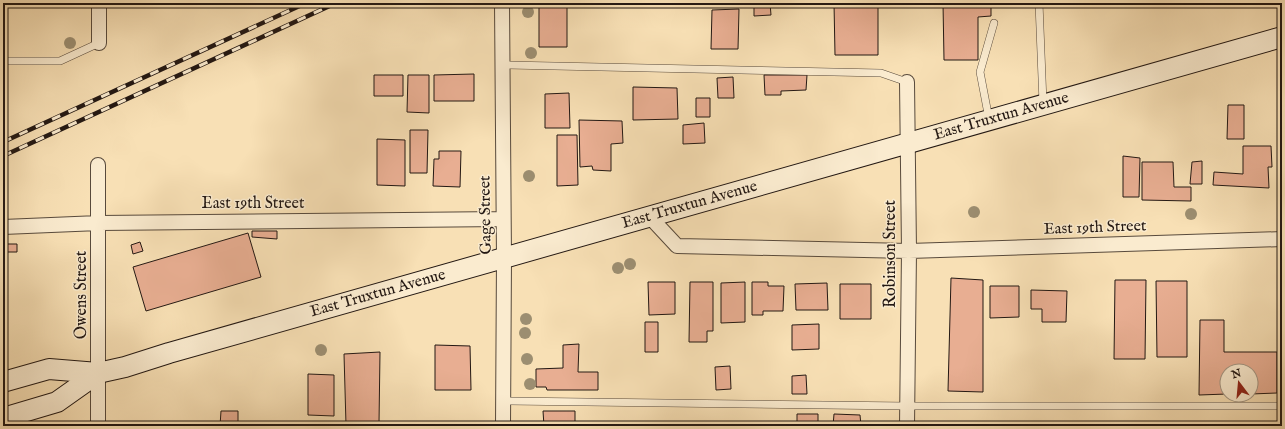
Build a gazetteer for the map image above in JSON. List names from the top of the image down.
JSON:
{
  "streets": {
    "main road": ["East Truxtun Avenue"],
    "street": [
      "East 19th Street",
      "Gage Street",
      "Robinson Street",
      "Owens Street"
    ]
  },
  "crossings": [
    ["East Truxtun Avenue", "East 19th Street"],
    ["East Truxtun Avenue", "Gage Street"],
    ["East Truxtun Avenue", "Robinson Street"],
    ["East Truxtun Avenue", "Owens Street"],
    ["East 19th Street", "Gage Street"],
    ["East 19th Street", "Robinson Street"],
    ["East 19th Street", "Owens Street"]
  ],
  "north": "top"
}
